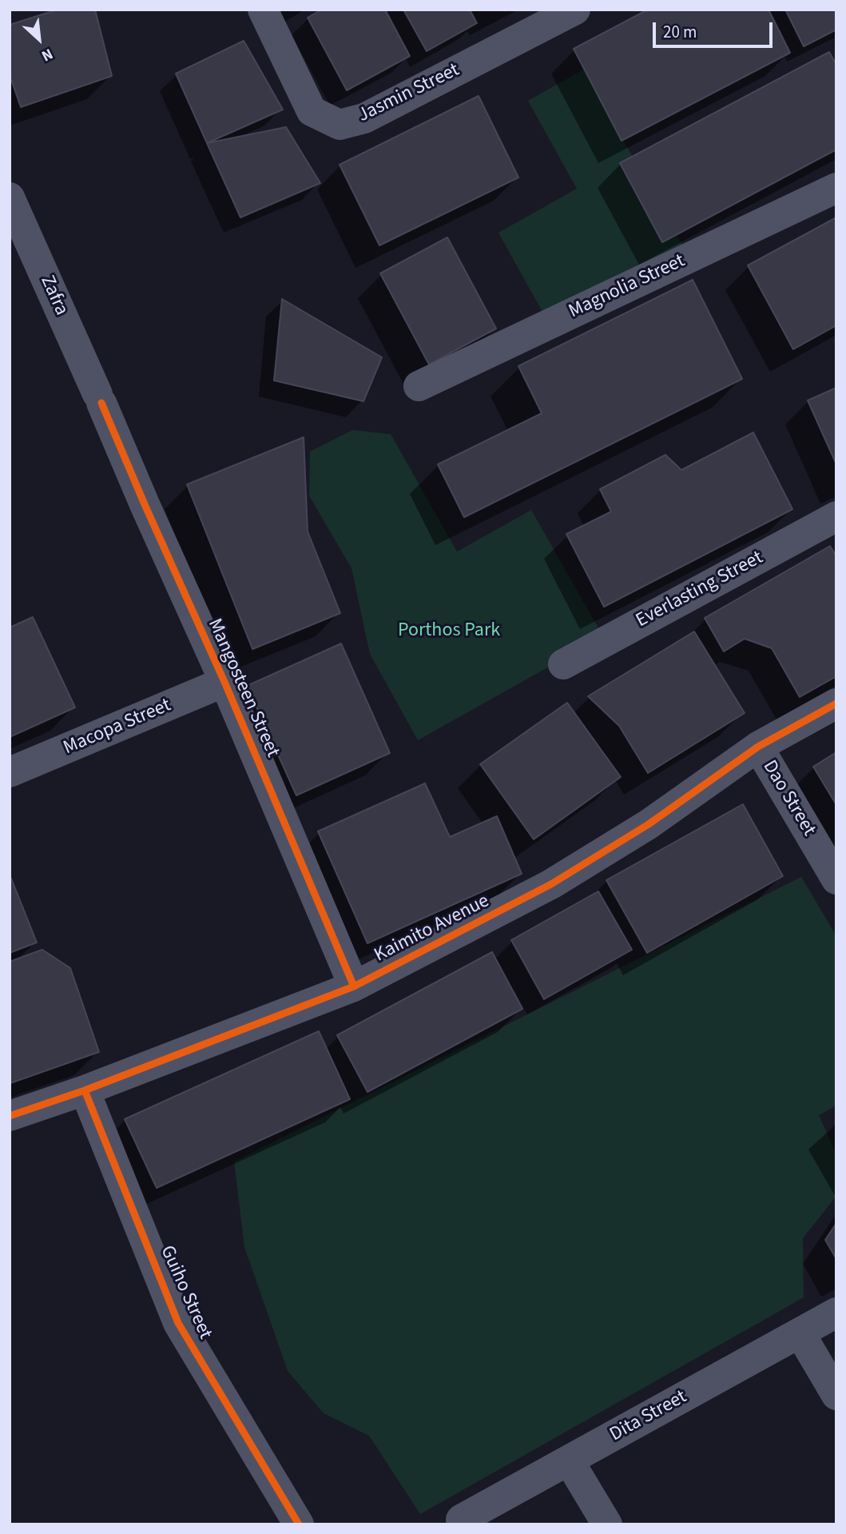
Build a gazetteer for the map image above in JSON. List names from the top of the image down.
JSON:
{
  "streets": {
    "street": [
      "Jasmin Street",
      "Magnolia Street",
      "Zafra",
      "Everlasting Street",
      "Mangosteen Street",
      "Macopa Street",
      "Dao Street",
      "Kaimito Avenue",
      "Guiho Street",
      "Dita Street"
    ]
  },
  "crossings": [
    ["Zafra", "Mangosteen Street"],
    ["Mangosteen Street", "Macopa Street"],
    ["Mangosteen Street", "Kaimito Avenue"],
    ["Dao Street", "Kaimito Avenue"],
    ["Kaimito Avenue", "Guiho Street"]
  ],
  "parks": ["Porthos Park"],
  "scale_bar": "20 m",
  "north": "bottom right"
}
